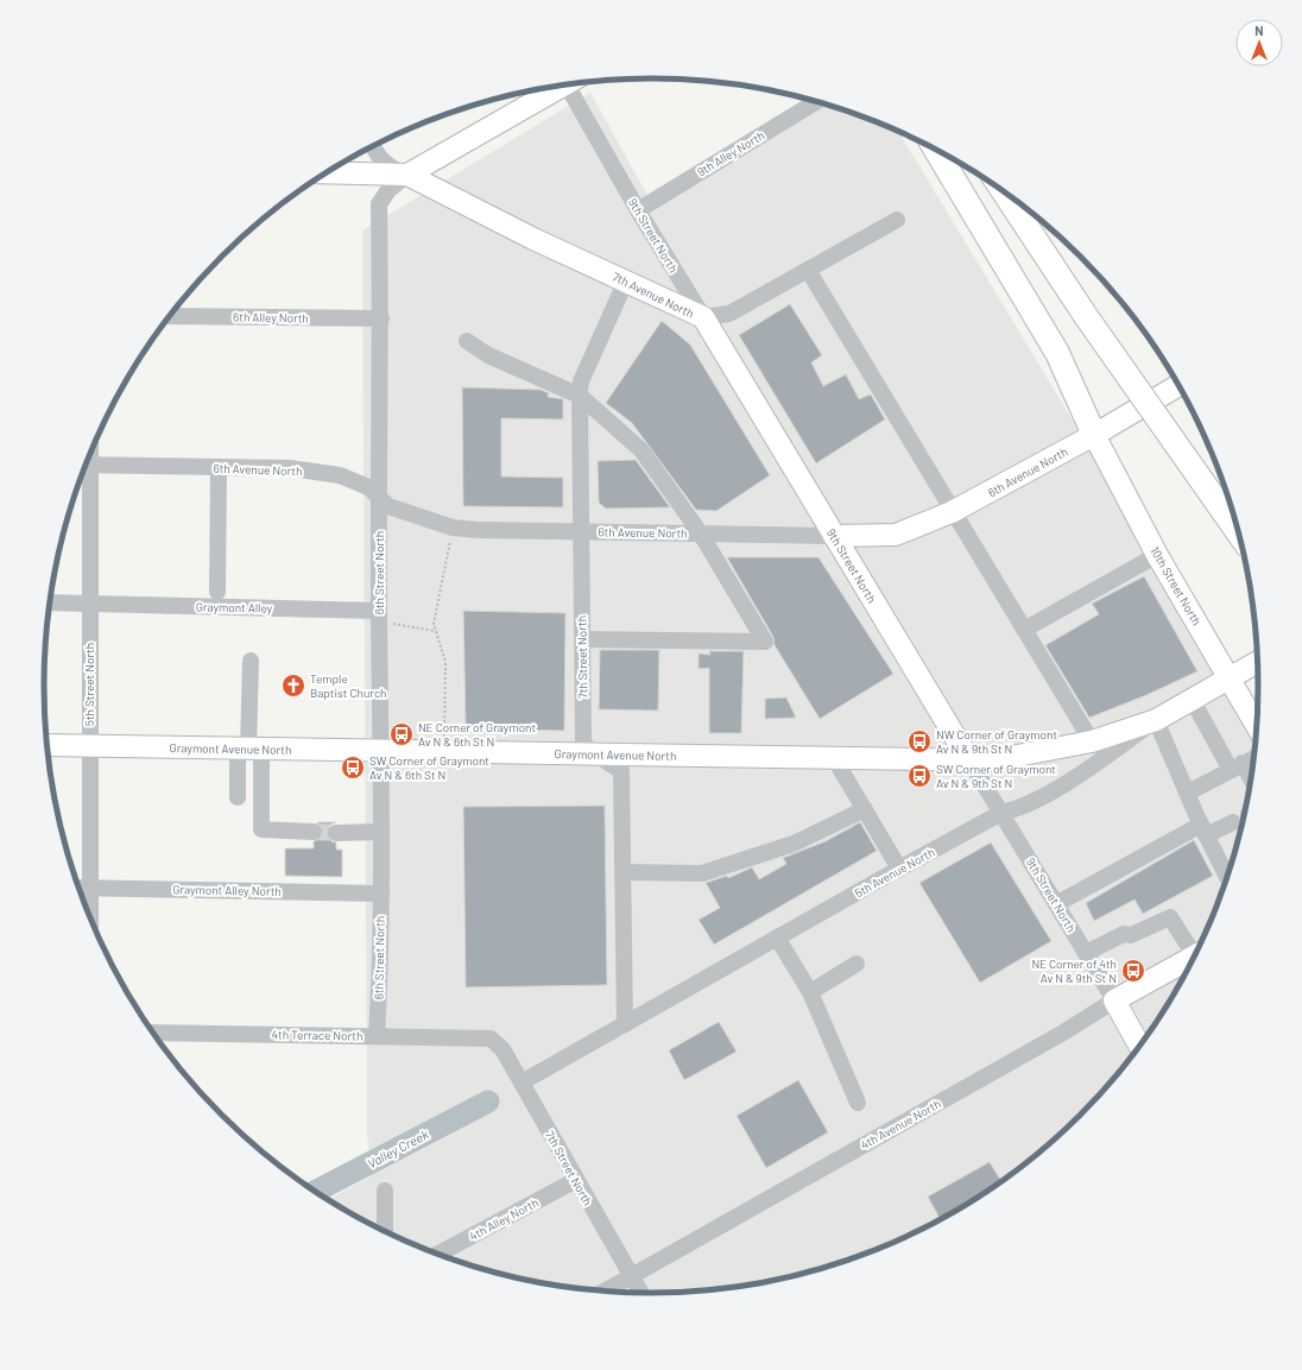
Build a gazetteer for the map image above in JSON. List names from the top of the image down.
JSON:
{
  "streets": {
    "main road": [
      "9th Street North",
      "7th Avenue North",
      "6th Avenue North",
      "10th Street North",
      "Graymont Avenue North",
      "5th Avenue North",
      "4th Avenue North"
    ],
    "street": [
      "9th Alley North",
      "6th Alley North",
      "6th Street North",
      "Graymont Alley",
      "7th Street North",
      "5th Street North",
      "Graymont Alley North",
      "4th Terrace North",
      "4th Alley North"
    ]
  },
  "crossings": [
    ["9th Alley North", "9th Street North"],
    ["9th Street North", "7th Avenue North"],
    ["9th Street North", "6th Avenue North"],
    ["9th Street North", "Graymont Avenue North"],
    ["9th Street North", "5th Avenue North"],
    ["9th Street North", "4th Avenue North"],
    ["7th Avenue North", "6th Street North"],
    ["7th Avenue North", "7th Street North"],
    ["6th Alley North", "6th Street North"],
    ["6th Avenue North", "6th Street North"],
    ["6th Avenue North", "10th Street North"],
    ["6th Avenue North", "7th Street North"],
    ["6th Street North", "Graymont Alley"],
    ["6th Street North", "Graymont Avenue North"],
    ["6th Street North", "Graymont Alley North"],
    ["6th Street North", "4th Terrace North"],
    ["10th Street North", "5th Avenue North"],
    ["Graymont Alley", "5th Street North"],
    ["7th Street North", "Graymont Avenue North"],
    ["7th Street North", "5th Avenue North"],
    ["7th Street North", "4th Terrace North"],
    ["7th Street North", "4th Avenue North"],
    ["7th Street North", "4th Alley North"],
    ["5th Street North", "Graymont Avenue North"],
    ["5th Street North", "Graymont Alley North"],
    ["Graymont Avenue North", "5th Avenue North"]
  ],
  "water": ["Valley Creek"],
  "places": {
    "church": ["Temple Baptist Church"],
    "bus stop": [
      "NE Corner of Graymont Av N & 6th St N",
      "NW Corner of Graymont Av N & 9th St N",
      "SW Corner of Graymont Av N & 6th St N",
      "SW Corner of Graymont Av N & 9th St N",
      "NE Corner of 4th Av N & 9th St N"
    ]
  },
  "north": "top"
}
